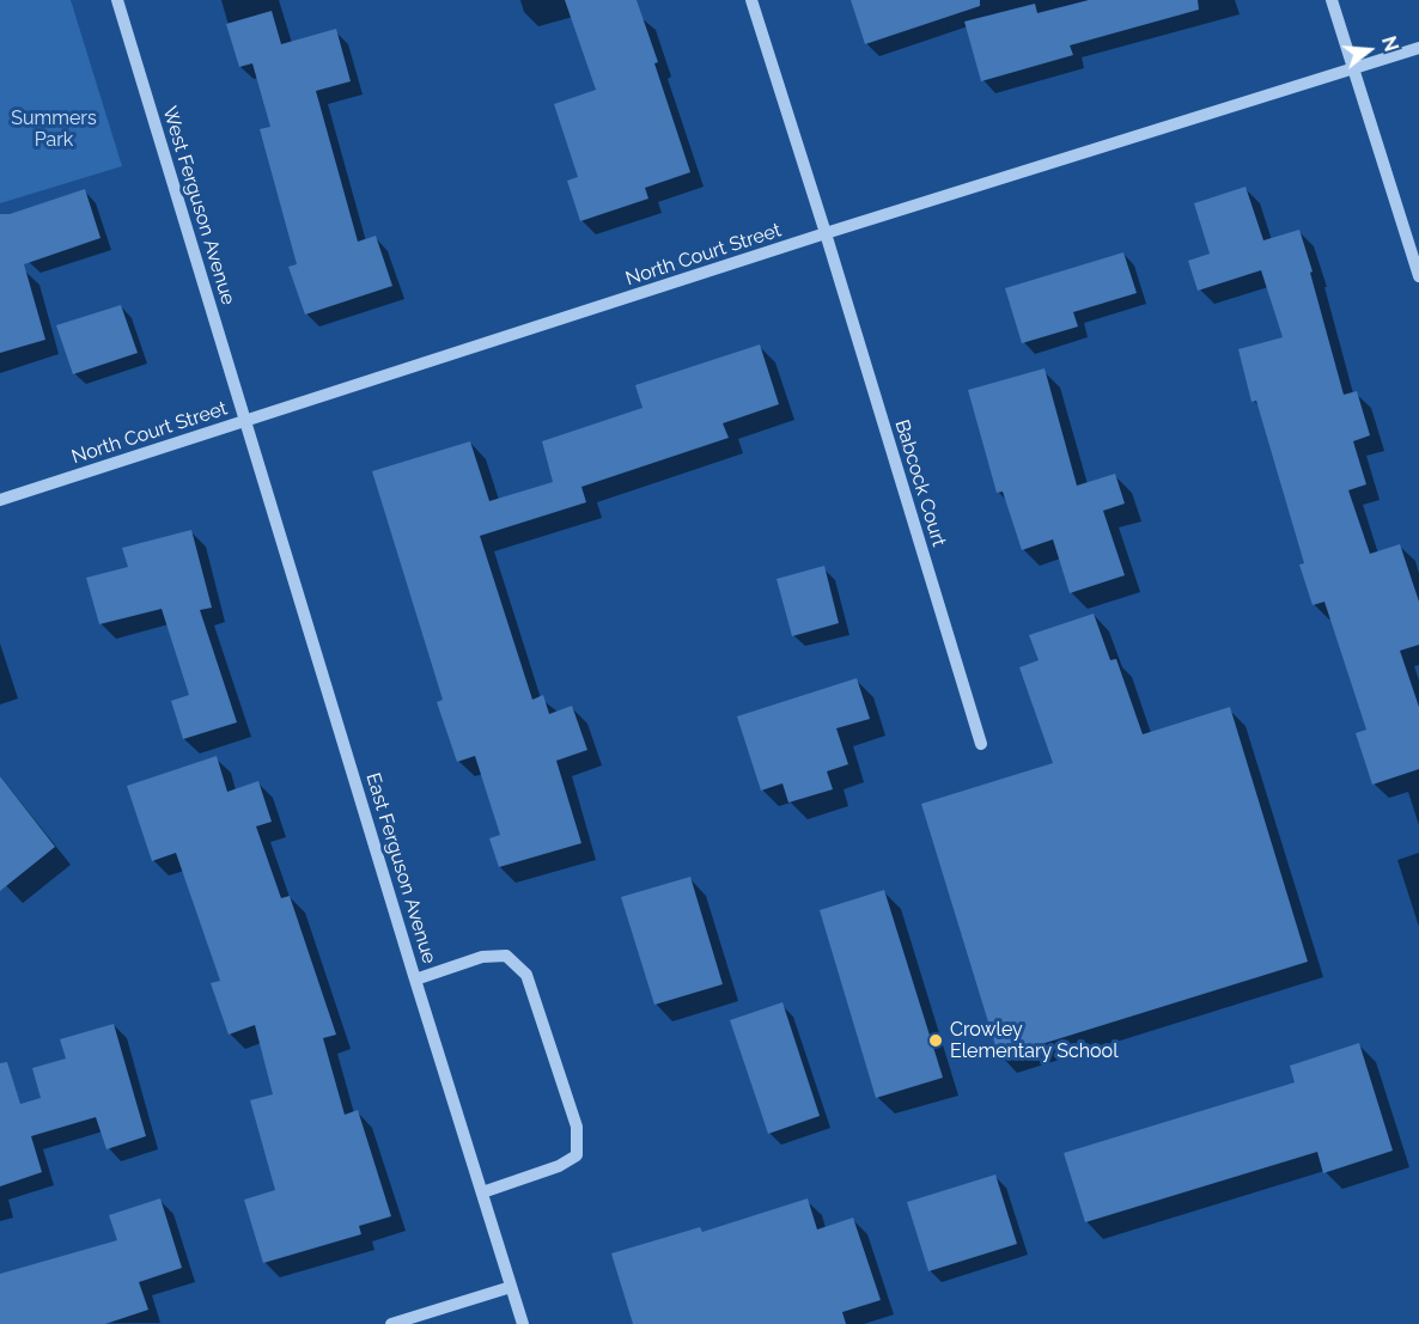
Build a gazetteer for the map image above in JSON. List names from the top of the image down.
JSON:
{
  "streets": {
    "street": [
      "West Ferguson Avenue",
      "North Court Street",
      "Babcock Court",
      "East Ferguson Avenue"
    ]
  },
  "crossings": [
    ["West Ferguson Avenue", "North Court Street"],
    ["West Ferguson Avenue", "East Ferguson Avenue"],
    ["North Court Street", "Babcock Court"],
    ["North Court Street", "East Ferguson Avenue"]
  ],
  "parks": ["Summers Park"],
  "places": ["Crowley Elementary School"],
  "north": "right"
}
